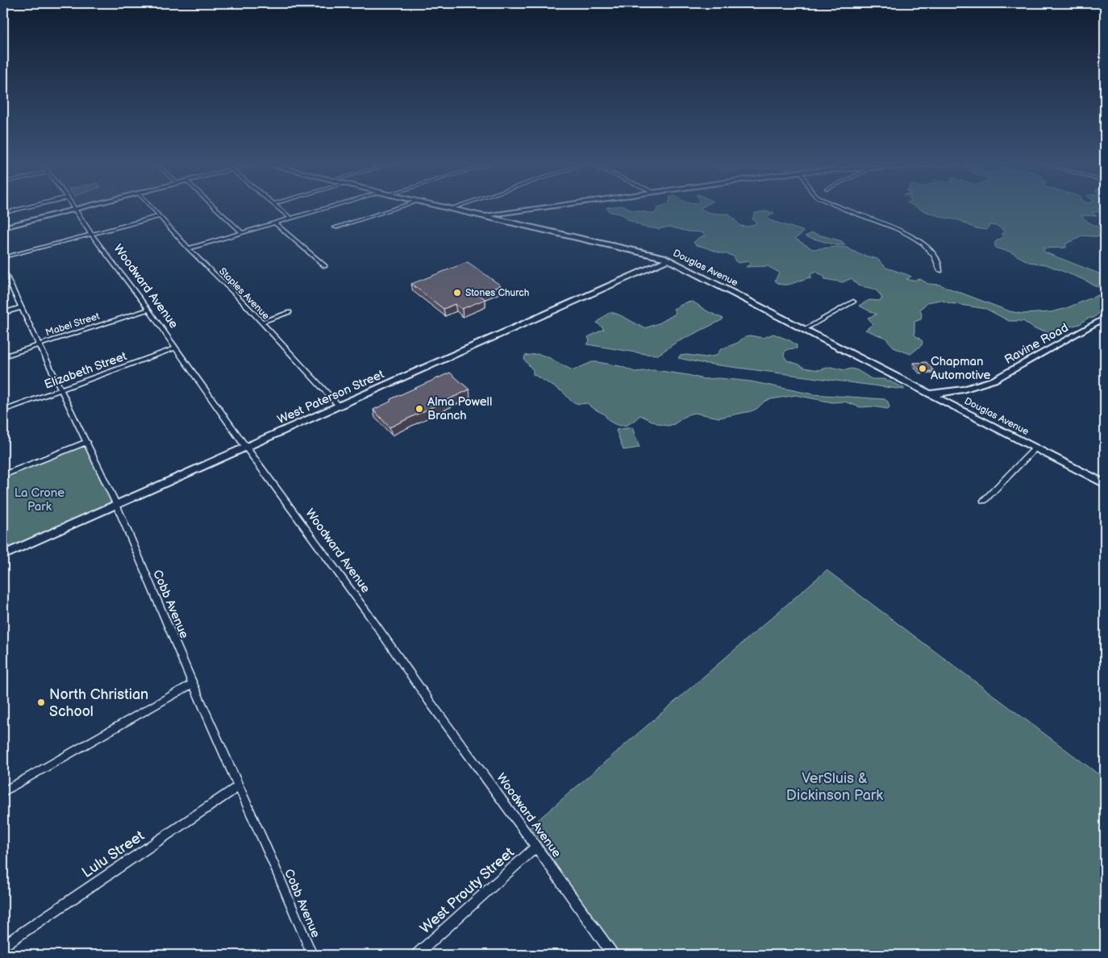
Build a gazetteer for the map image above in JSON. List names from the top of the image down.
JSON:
{
  "streets": {
    "street": [
      "Douglas Avenue",
      "Woodward Avenue",
      "Staples Avenue",
      "Mabel Street",
      "Ravine Road",
      "Elizabeth Street",
      "West Paterson Street",
      "Cobb Avenue",
      "Lulu Street",
      "West Prouty Street"
    ]
  },
  "crossings": [
    ["Douglas Avenue", "Ravine Road"],
    ["Douglas Avenue", "West Paterson Street"],
    ["Woodward Avenue", "Mabel Street"],
    ["Woodward Avenue", "Elizabeth Street"],
    ["Woodward Avenue", "West Paterson Street"],
    ["Woodward Avenue", "West Prouty Street"],
    ["Staples Avenue", "West Paterson Street"],
    ["Mabel Street", "Cobb Avenue"],
    ["Elizabeth Street", "Cobb Avenue"],
    ["West Paterson Street", "Cobb Avenue"],
    ["Cobb Avenue", "Lulu Street"]
  ],
  "parks": ["La Crone Park", "VerSluis & Dickinson Park"],
  "places": [
    "Stones Church",
    "Chapman Automotive",
    "Alma Powell Branch",
    "North Christian School"
  ]
}
